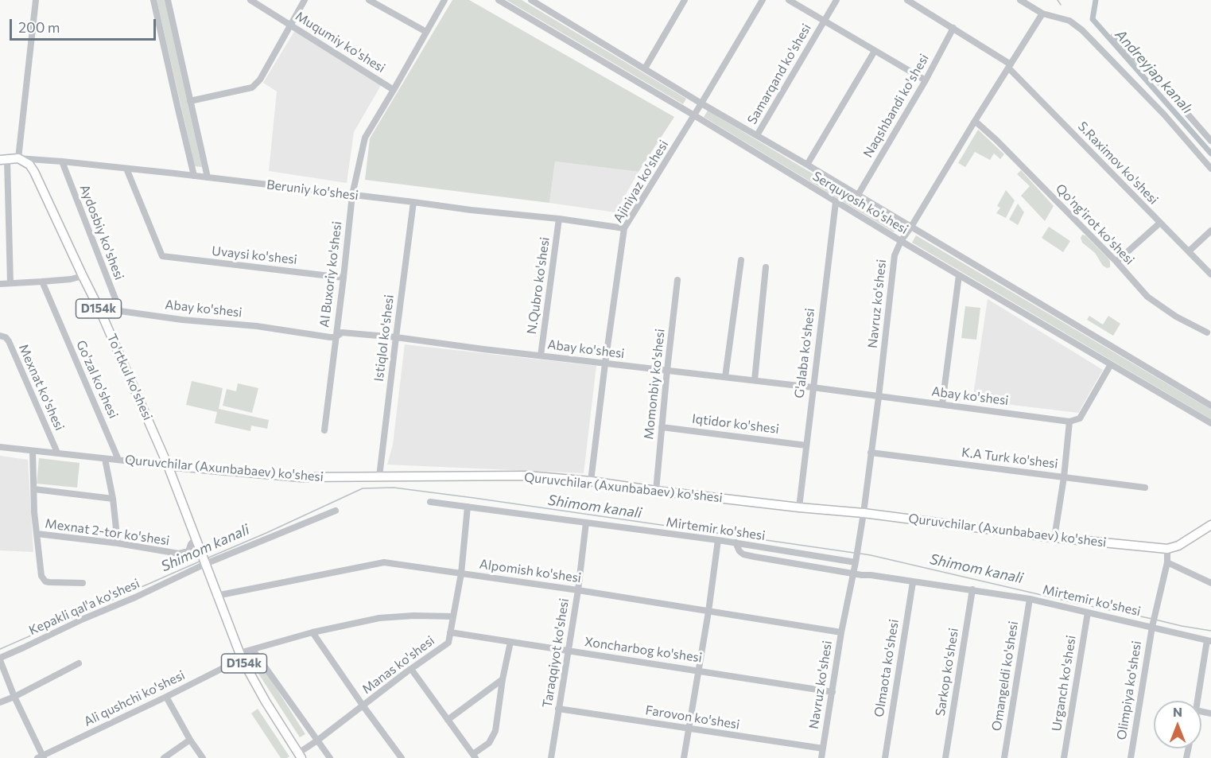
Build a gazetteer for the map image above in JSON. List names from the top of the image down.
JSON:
{
  "streets": {
    "main road": [
      "Beruniy ko'shesi",
      "D154k",
      "To'rtkul ko'shesi",
      "Quruvchilar (Axunbabaev) ko'shesi"
    ],
    "street": [
      "Muqumiy ko'shesi",
      "Samarqand ko'shesi",
      "Naqshbandi ko'shesi",
      "S.Raximov ko'shesi",
      "Ajiniyaz ko'shesi",
      "Serquyosh ko'shesi",
      "Qo'ng'irot ko'shesi",
      "Aydosbiy ko'shesi",
      "Uvaysi ko'shesi",
      "Al Buxoriy ko'shesi",
      "N.Qubro ko'shesi",
      "Navruz ko'shesi",
      "Abay ko'shesi",
      "Istiqlol ko'shesi",
      "G'alaba ko'shesi",
      "Go'zal ko'shesi",
      "Momonbiy ko'shesi",
      "Mexnat ko'shesi",
      "Iqtidor ko'shesi",
      "K.A Turk ko'shesi",
      "Mirtemir ko'shesi",
      "Mexnat 2-tor ko'shesi",
      "Alpomish ko'shesi",
      "Kepakli qal'a ko'shesi",
      "Xoncharbog ko'shesi",
      "Taraqqiyot ko'shesi",
      "Manas ko'shesi",
      "Olmaota ko'shesi",
      "Sarkop ko'shesi",
      "Omangeldi ko'shesi",
      "Urganch ko'shesi",
      "Olimpiya ko'shesi",
      "Ali qushchi ko'shesi",
      "Farovon ko'shesi"
    ]
  },
  "crossings": [
    ["Muqumiy ko'shesi", "Al Buxoriy ko'shesi"],
    ["Samarqand ko'shesi", "Serquyosh ko'shesi"],
    ["Naqshbandi ko'shesi", "S.Raximov ko'shesi"],
    ["Naqshbandi ko'shesi", "Serquyosh ko'shesi"],
    ["S.Raximov ko'shesi", "Navruz ko'shesi"],
    ["Ajiniyaz ko'shesi", "Beruniy ko'shesi"],
    ["Ajiniyaz ko'shesi", "Serquyosh ko'shesi"],
    ["Ajiniyaz ko'shesi", "Abay ko'shesi"],
    ["Ajiniyaz ko'shesi", "Quruvchilar (Axunbabaev) ko'shesi"],
    ["Beruniy ko'shesi", "Aydosbiy ko'shesi"],
    ["Beruniy ko'shesi", "Uvaysi ko'shesi"],
    ["Beruniy ko'shesi", "Al Buxoriy ko'shesi"],
    ["Beruniy ko'shesi", "N.Qubro ko'shesi"],
    ["Beruniy ko'shesi", "Istiqlol ko'shesi"],
    ["Beruniy ko'shesi", "To'rtkul ko'shesi"],
    ["Serquyosh ko'shesi", "Navruz ko'shesi"],
    ["Serquyosh ko'shesi", "G'alaba ko'shesi"],
    ["Qo'ng'irot ko'shesi", "Navruz ko'shesi"],
    ["Aydosbiy ko'shesi", "Abay ko'shesi"],
    ["Uvaysi ko'shesi", "Al Buxoriy ko'shesi"],
    ["Al Buxoriy ko'shesi", "Abay ko'shesi"],
    ["N.Qubro ko'shesi", "Abay ko'shesi"],
    ["Navruz ko'shesi", "Abay ko'shesi"],
    ["Navruz ko'shesi", "K.A Turk ko'shesi"],
    ["Navruz ko'shesi", "Quruvchilar (Axunbabaev) ko'shesi"],
    ["Navruz ko'shesi", "Mirtemir ko'shesi"],
    ["Navruz ko'shesi", "Alpomish ko'shesi"],
    ["Navruz ko'shesi", "Xoncharbog ko'shesi"],
    ["Navruz ko'shesi", "Farovon ko'shesi"],
    ["Abay ko'shesi", "Istiqlol ko'shesi"],
    ["Abay ko'shesi", "G'alaba ko'shesi"],
    ["Abay ko'shesi", "To'rtkul ko'shesi"],
    ["Abay ko'shesi", "Momonbiy ko'shesi"],
    ["Istiqlol ko'shesi", "Quruvchilar (Axunbabaev) ko'shesi"],
    ["G'alaba ko'shesi", "Iqtidor ko'shesi"],
    ["G'alaba ko'shesi", "Quruvchilar (Axunbabaev) ko'shesi"],
    ["To'rtkul ko'shesi", "Quruvchilar (Axunbabaev) ko'shesi"],
    ["To'rtkul ko'shesi", "Mexnat 2-tor ko'shesi"],
    ["To'rtkul ko'shesi", "Alpomish ko'shesi"],
    ["To'rtkul ko'shesi", "Kepakli qal'a ko'shesi"],
    ["To'rtkul ko'shesi", "Manas ko'shesi"],
    ["To'rtkul ko'shesi", "Ali qushchi ko'shesi"],
    ["Go'zal ko'shesi", "Quruvchilar (Axunbabaev) ko'shesi"],
    ["Momonbiy ko'shesi", "Iqtidor ko'shesi"],
    ["Momonbiy ko'shesi", "Quruvchilar (Axunbabaev) ko'shesi"],
    ["Mexnat ko'shesi", "Quruvchilar (Axunbabaev) ko'shesi"],
    ["Quruvchilar (Axunbabaev) ko'shesi", "Olimpiya ko'shesi"],
    ["Mirtemir ko'shesi", "Taraqqiyot ko'shesi"],
    ["Mirtemir ko'shesi", "Manas ko'shesi"],
    ["Mirtemir ko'shesi", "Olmaota ko'shesi"],
    ["Mirtemir ko'shesi", "Sarkop ko'shesi"],
    ["Mirtemir ko'shesi", "Omangeldi ko'shesi"],
    ["Mirtemir ko'shesi", "Urganch ko'shesi"],
    ["Mirtemir ko'shesi", "Olimpiya ko'shesi"],
    ["Alpomish ko'shesi", "Taraqqiyot ko'shesi"],
    ["Alpomish ko'shesi", "Manas ko'shesi"],
    ["Xoncharbog ko'shesi", "Taraqqiyot ko'shesi"],
    ["Xoncharbog ko'shesi", "Manas ko'shesi"],
    ["Taraqqiyot ko'shesi", "Farovon ko'shesi"]
  ],
  "water": ["Andreyjap kanalı", "Shimom kanali"],
  "scale_bar": "200 m",
  "north": "top"
}
